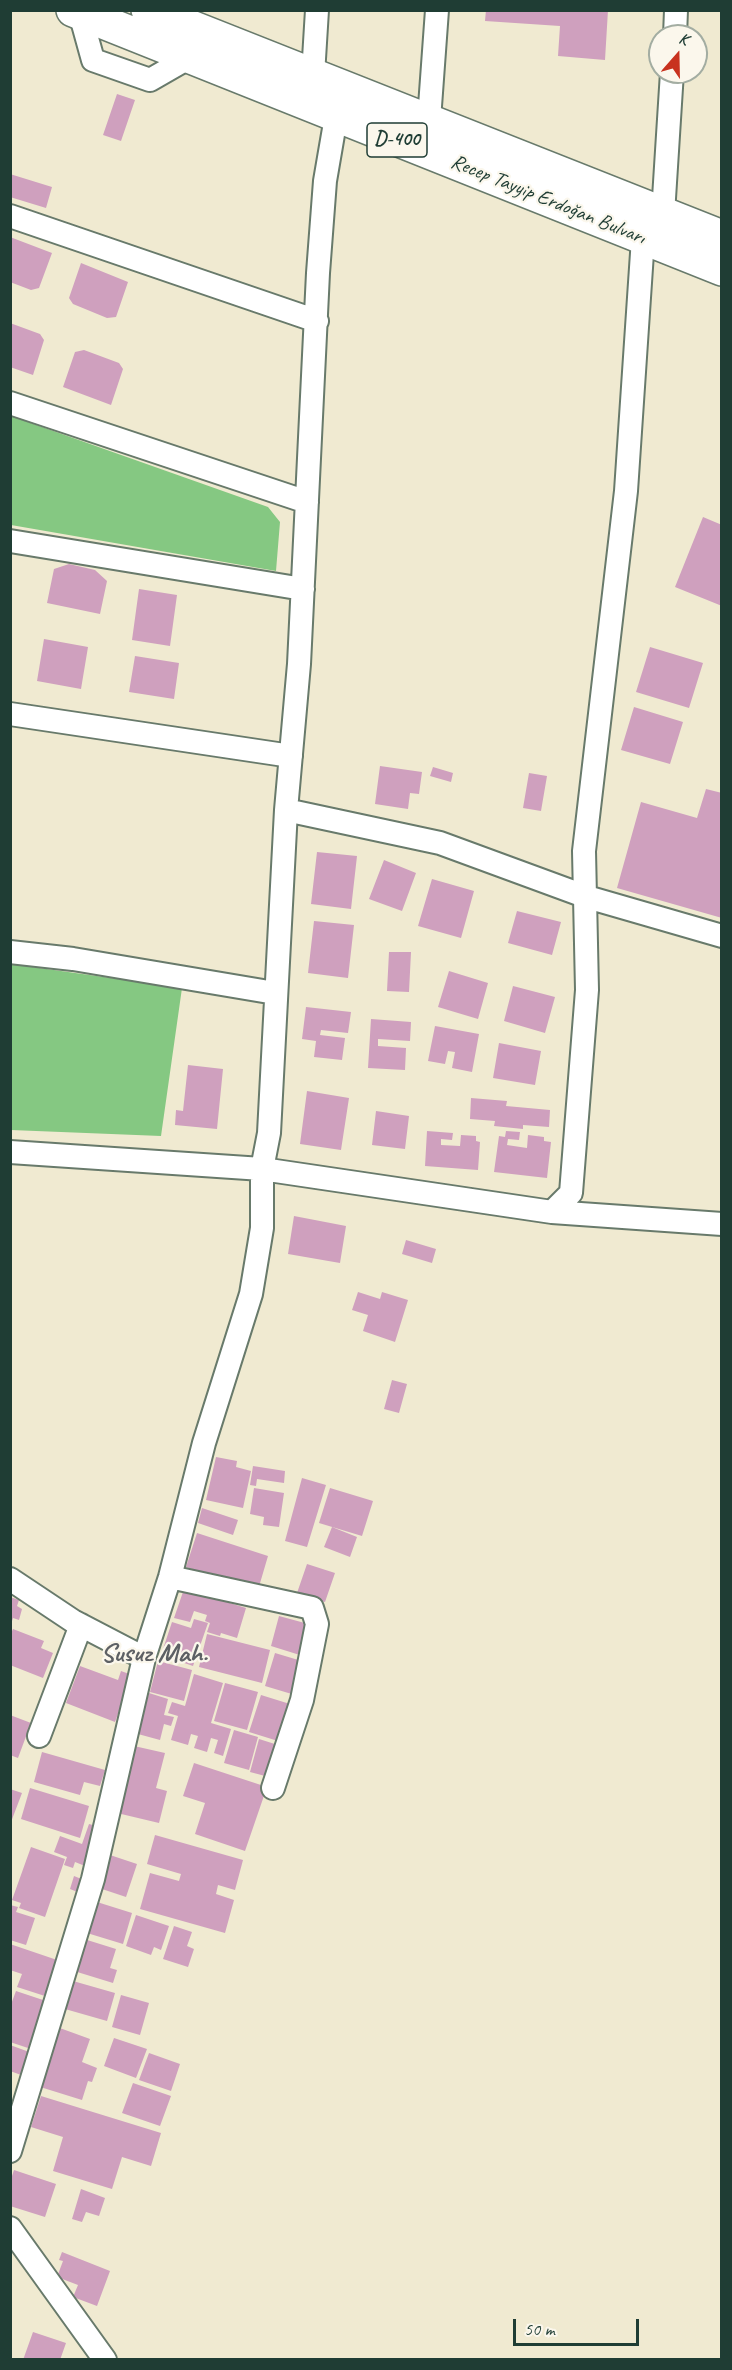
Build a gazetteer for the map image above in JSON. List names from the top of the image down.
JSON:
{
  "streets": {
    "highway": ["D-400", "Recep Tayyip Erdoğan Bulvarı"]
  },
  "districts": ["Susuz Mah."],
  "scale_bar": "50 m",
  "north": "top"
}
